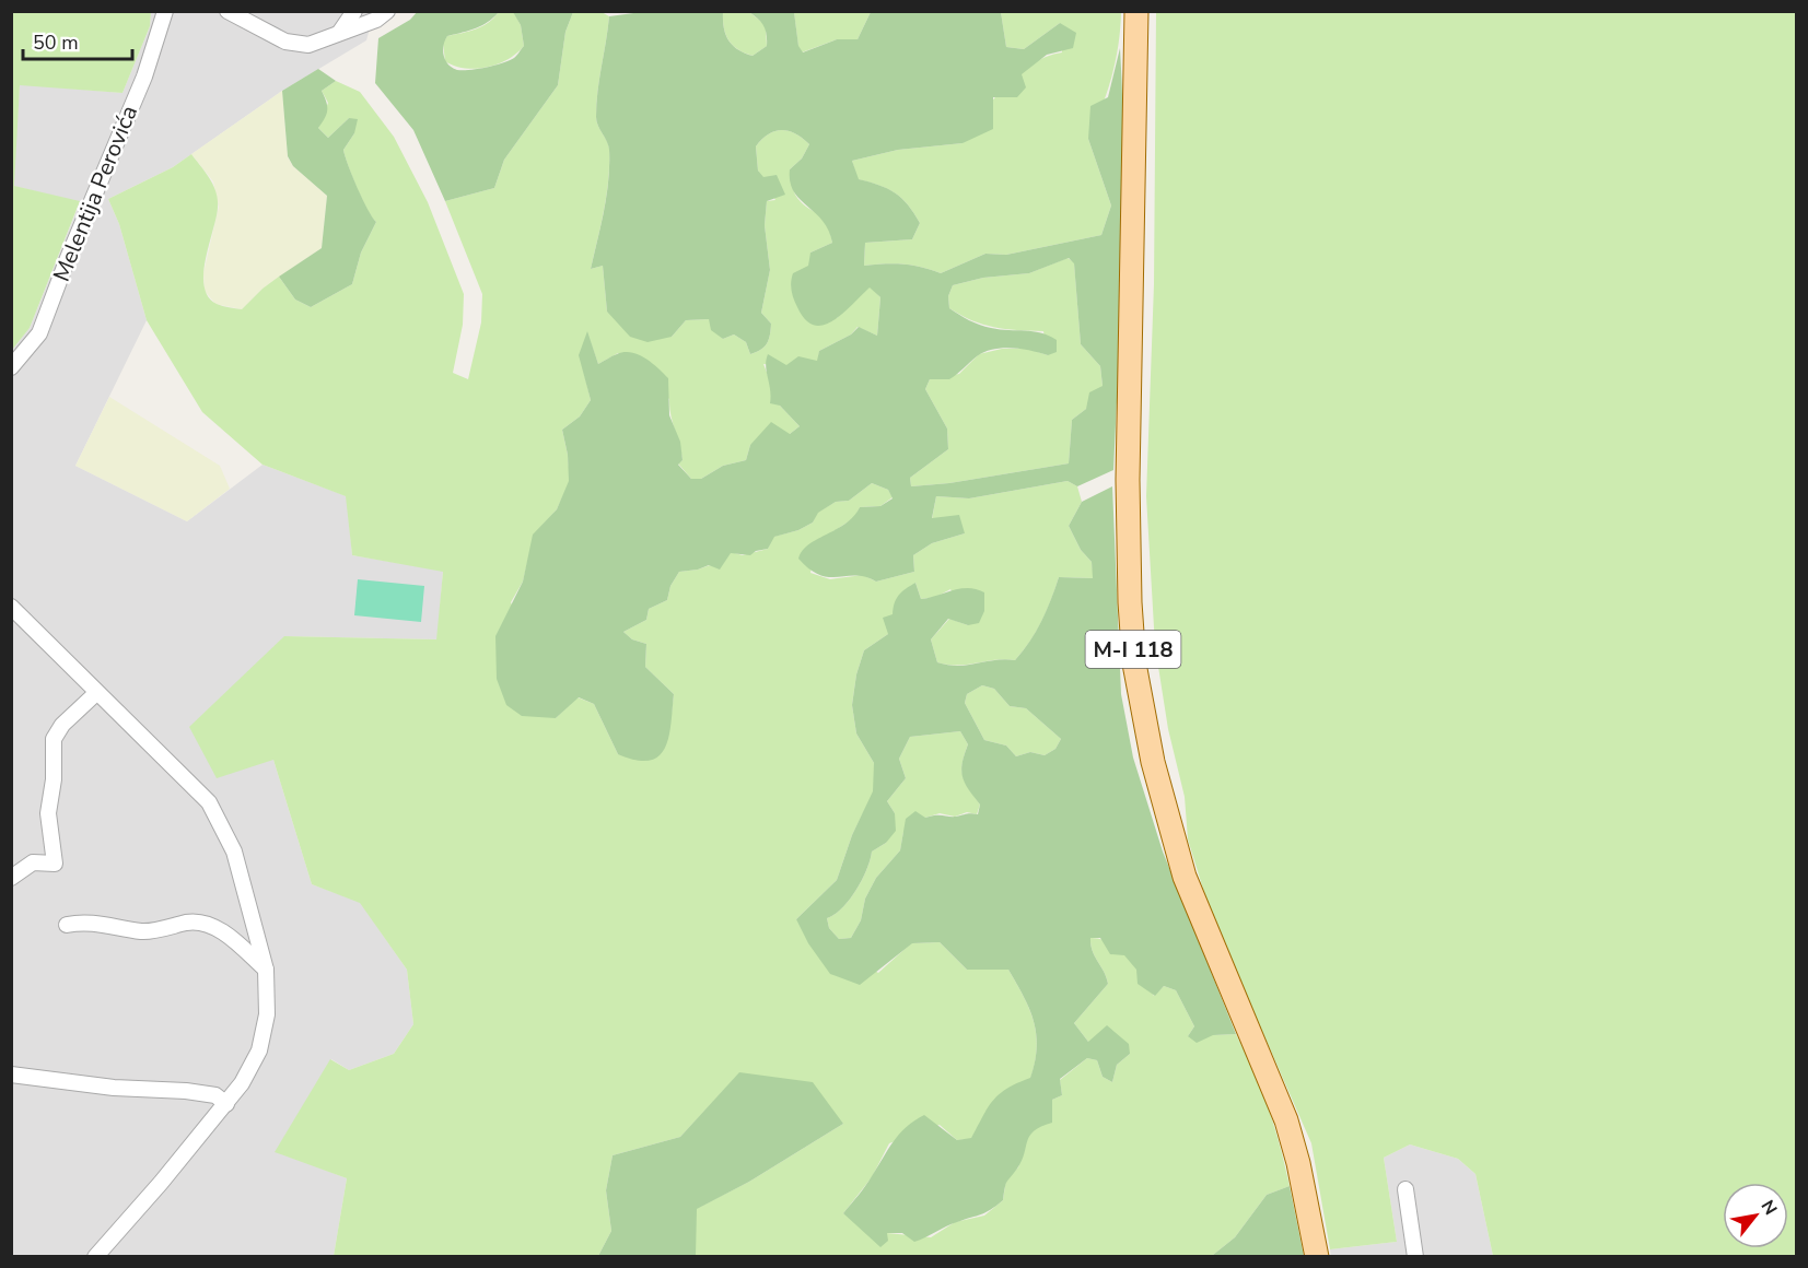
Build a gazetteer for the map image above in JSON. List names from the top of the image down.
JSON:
{
  "streets": {
    "main road": ["M-I 118"],
    "street": ["Melentija Perovića"]
  },
  "scale_bar": "50 m",
  "north": "top right"
}
